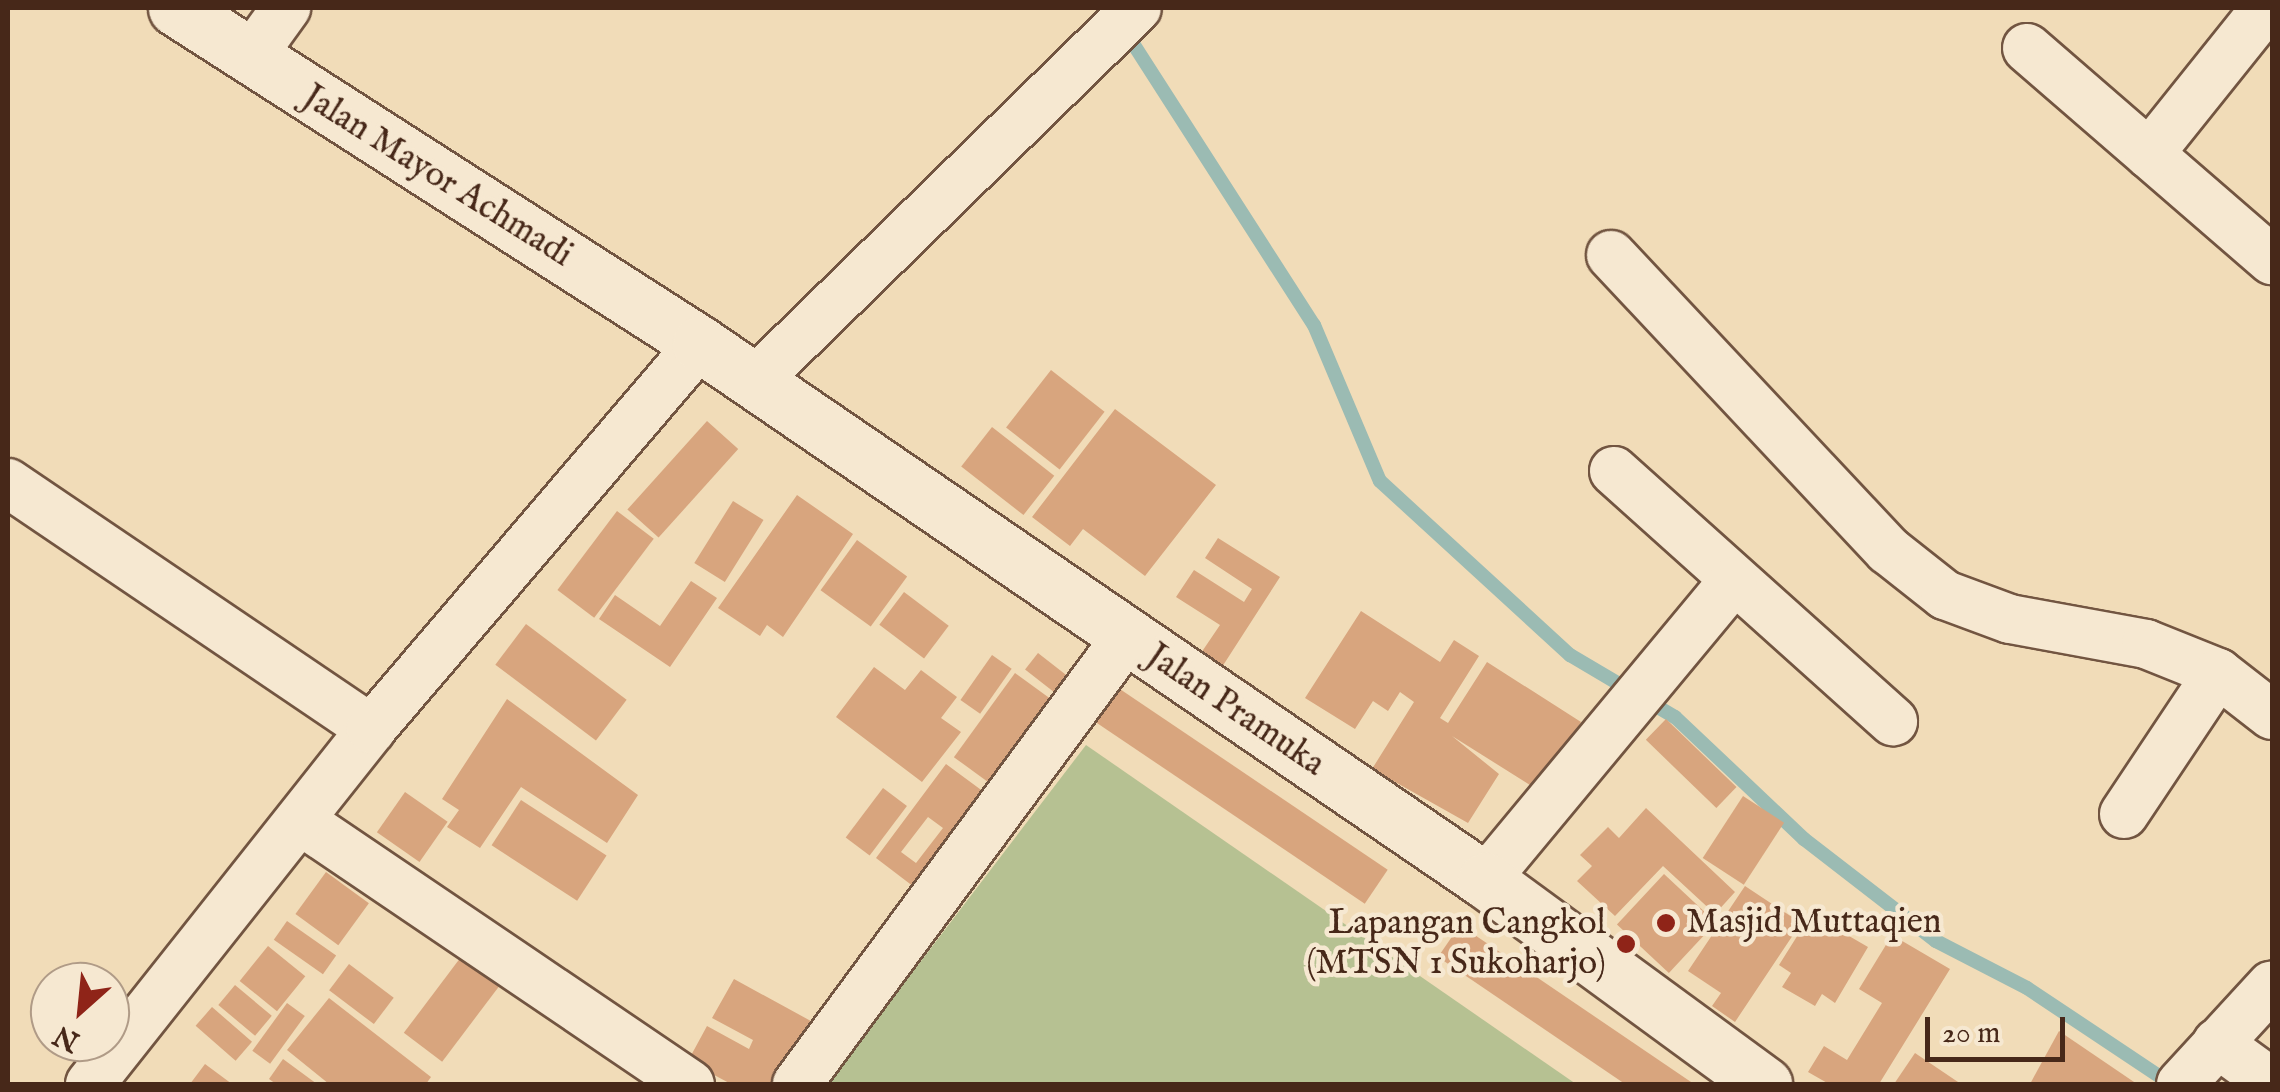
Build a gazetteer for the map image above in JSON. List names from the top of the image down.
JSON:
{
  "streets": {
    "main road": ["Jalan Mayor Achmadi", "Jalan Pramuka"]
  },
  "crossings": [
    ["Jalan Mayor Achmadi", "Jalan Pramuka"]
  ],
  "places": ["Masjid Muttaqien", "Lapangan Cangkol (MTSN 1 Sukoharjo)"],
  "scale_bar": "20 m",
  "north": "bottom left"
}
